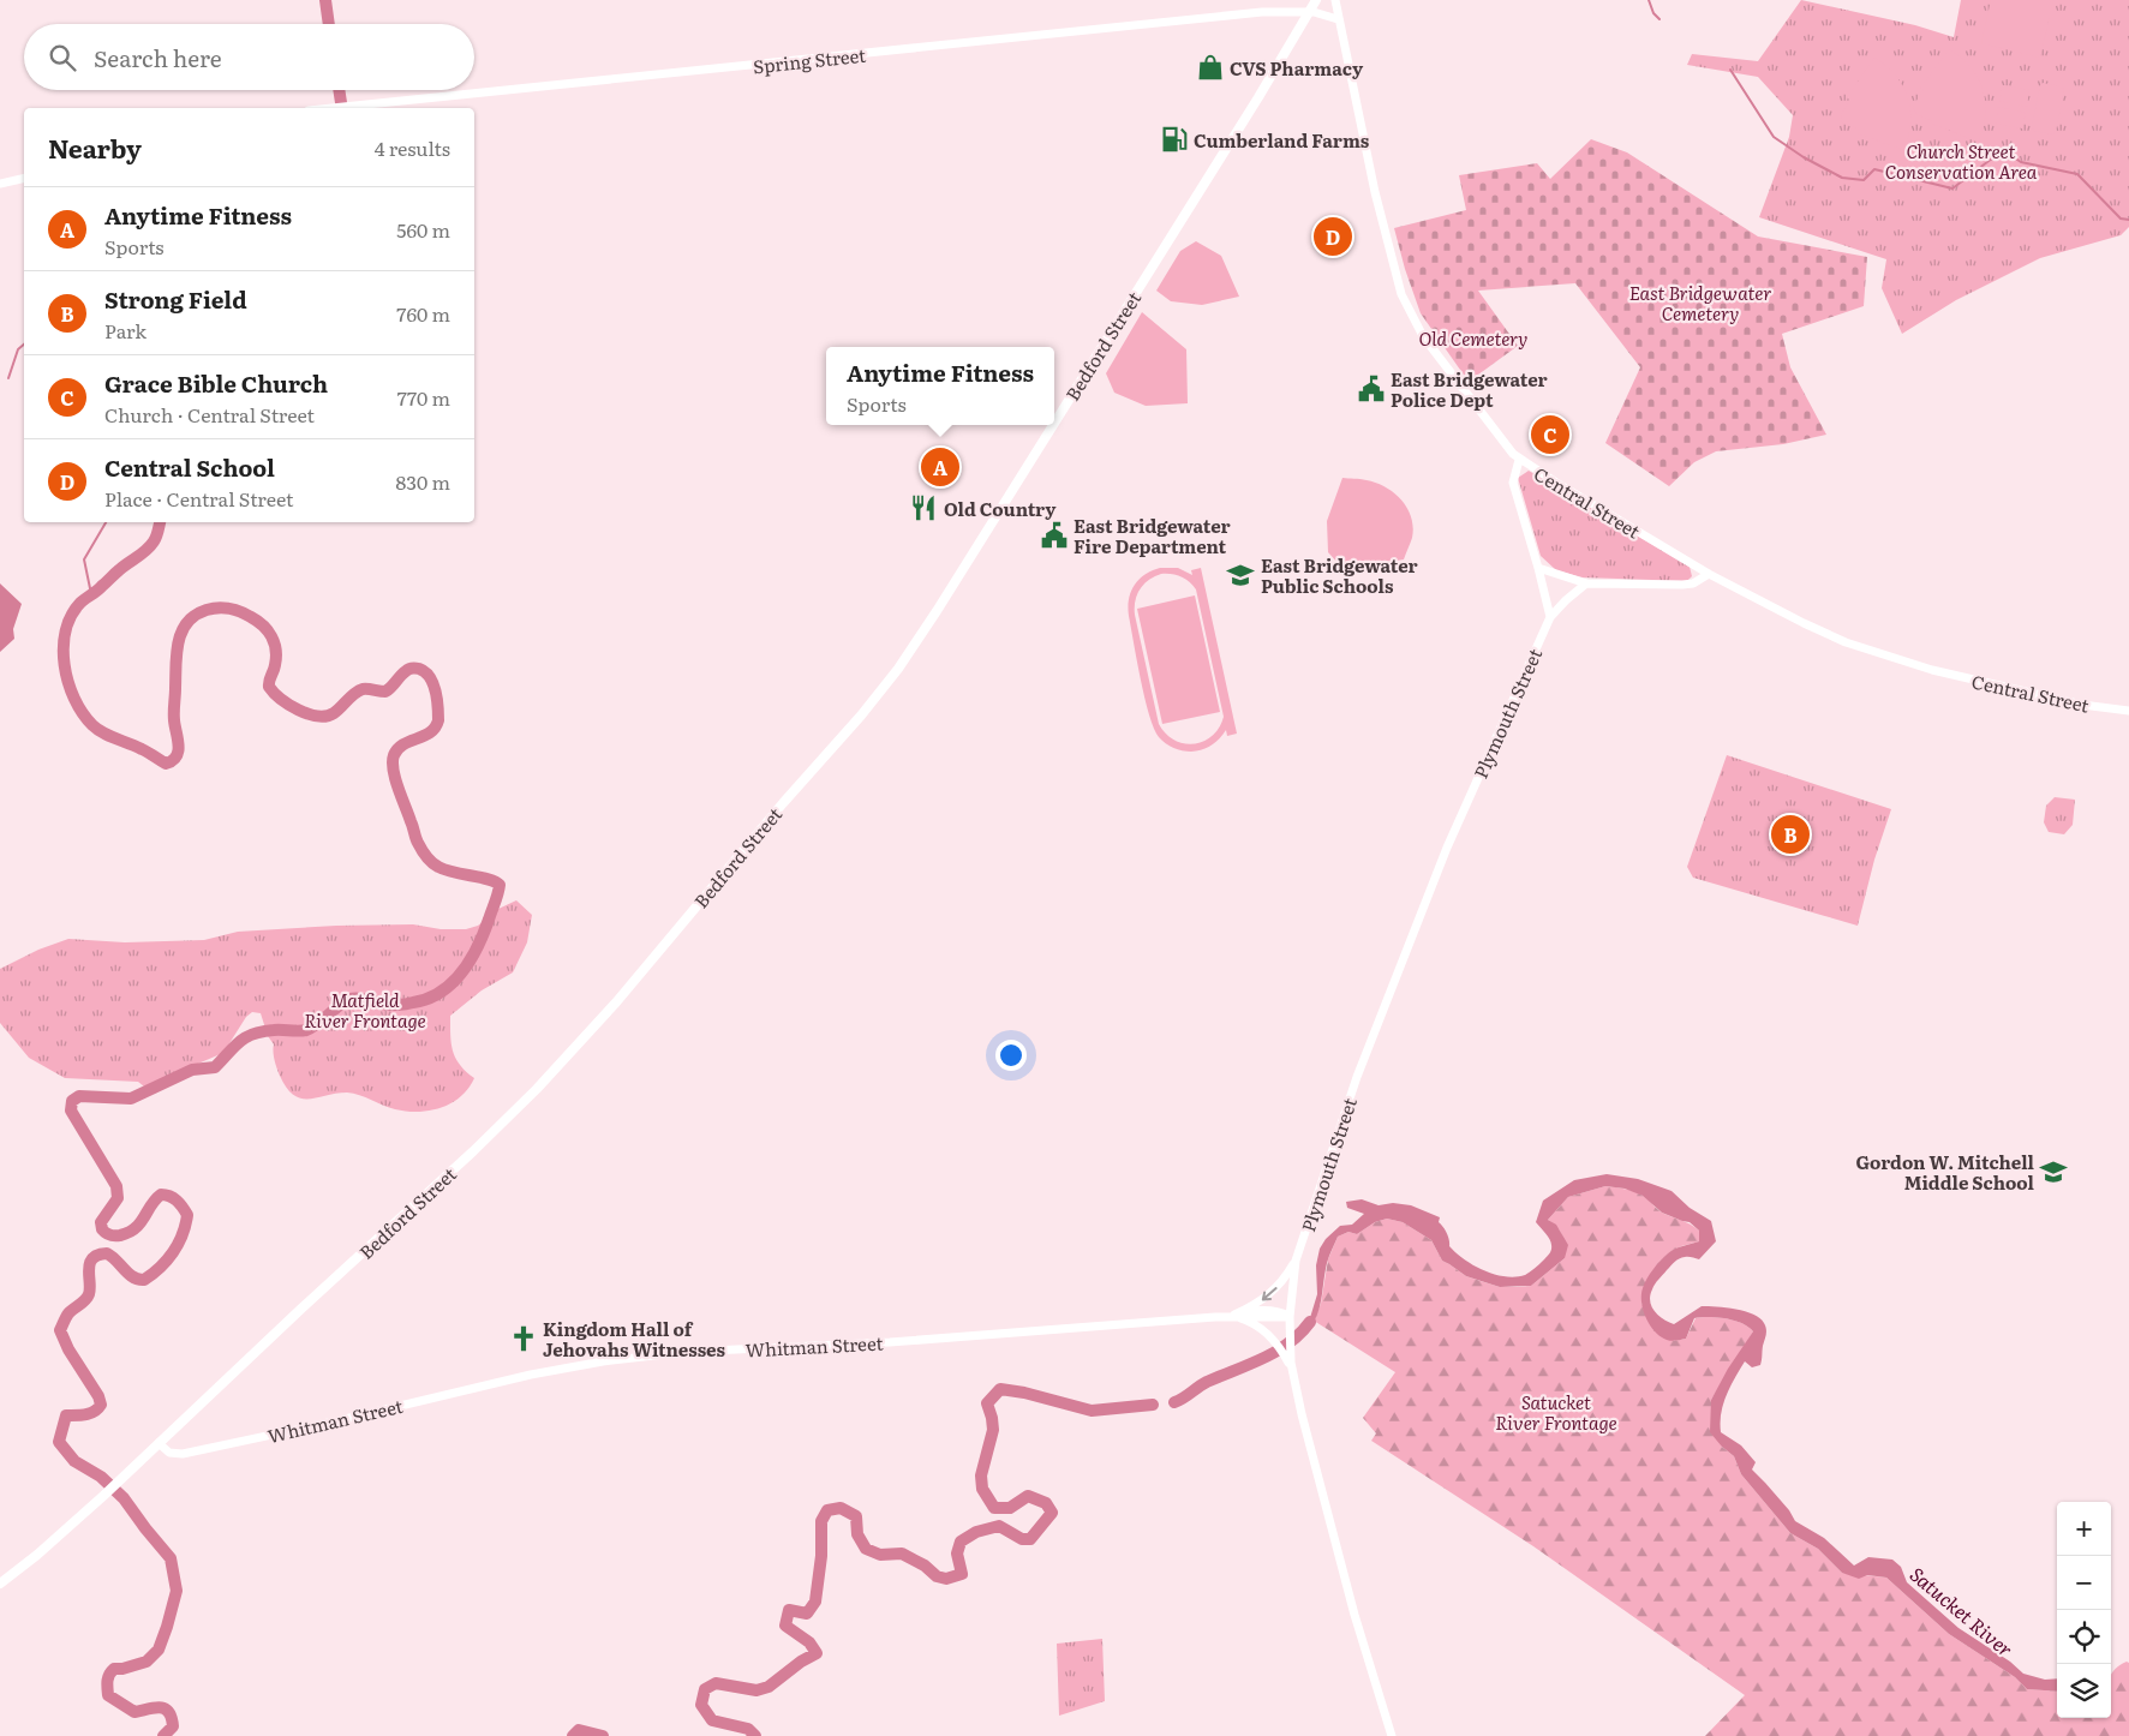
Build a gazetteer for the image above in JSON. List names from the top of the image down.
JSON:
{
  "streets": {
    "main road": [
      "Spring Street",
      "Bedford Street",
      "Central Street",
      "Plymouth Street",
      "Whitman Street"
    ]
  },
  "crossings": [
    ["Spring Street", "Bedford Street"],
    ["Spring Street", "Central Street"],
    ["Bedford Street", "Whitman Street"],
    ["Plymouth Street", "Whitman Street"]
  ],
  "water": ["Satucket River"],
  "parks": [
    "Church Street Conservation Area",
    "East Bridgewater Cemetery",
    "Old Cemetery",
    "Matfield River Frontage",
    "Satucket River Frontage"
  ],
  "places": {
    "shop": ["CVS Pharmacy"],
    "fuel station": ["Cumberland Farms"],
    "public building": ["East Bridgewater Police Dept", "East Bridgewater Fire Department"],
    "restaurant": ["Old Country"],
    "school or university": ["East Bridgewater Public Schools", "Gordon W. Mitchell Middle School"],
    "church": ["Kingdom Hall of Jehovahs Witnesses"]
  },
  "page": {
    "search": "Search here",
    "heading": ["Nearby", "4 results"],
    "list": [
      {
        "mark": "A",
        "name": "Anytime Fitness",
        "note": "Sports",
        "value": "560 m"
      },
      {
        "mark": "B",
        "name": "Strong Field",
        "note": "Park",
        "value": "760 m"
      },
      {
        "mark": "C",
        "name": "Grace Bible Church",
        "note": "Church · Central Street",
        "value": "770 m"
      },
      {
        "mark": "D",
        "name": "Central School",
        "note": "Place · Central Street",
        "value": "830 m"
      }
    ],
    "pins": [
      "D",
      "C",
      "A",
      "B"
    ],
    "popup": ["Anytime Fitness", "Sports"],
    "map_buttons": ["+", "−"]
  }
}
